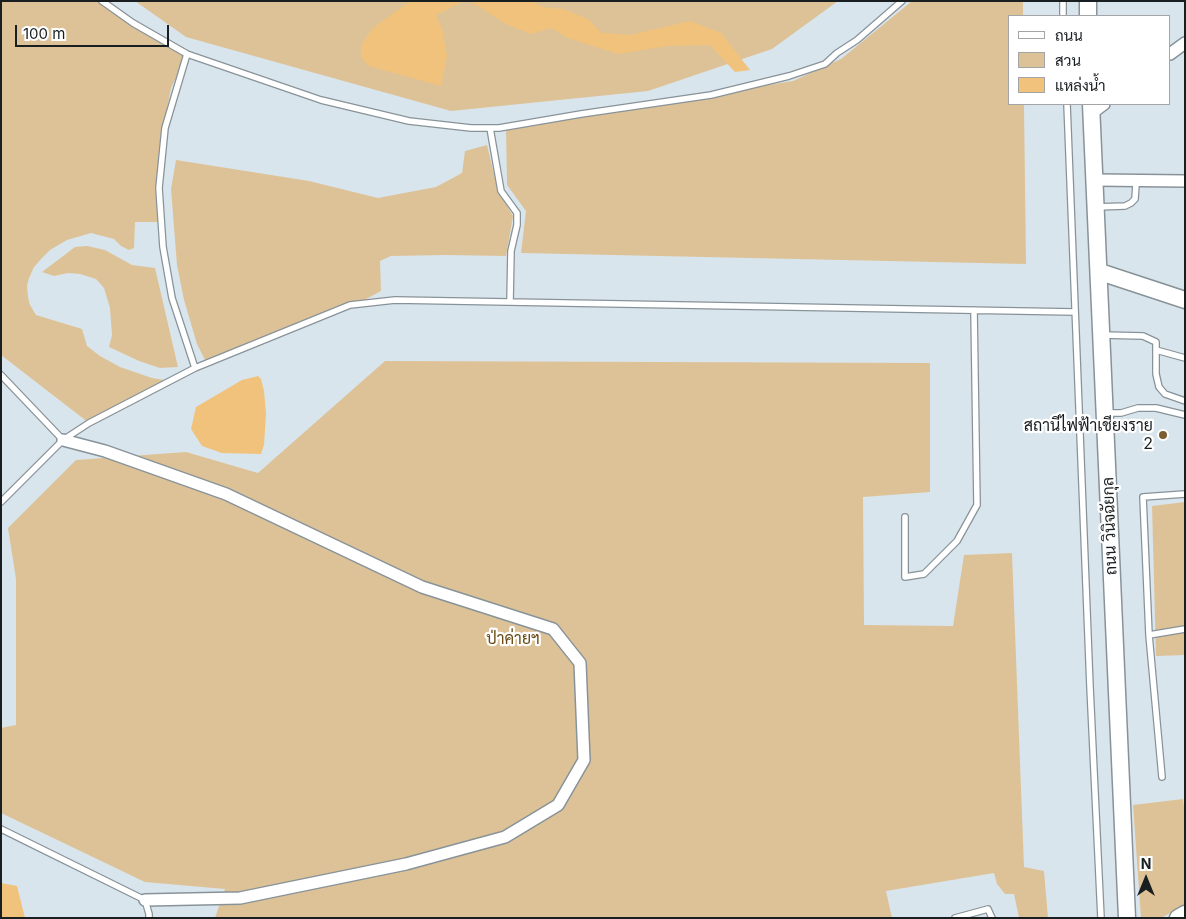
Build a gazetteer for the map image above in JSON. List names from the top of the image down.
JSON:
{
  "streets": {
    "street": ["ถนน วินิจฉัยกุล"]
  },
  "parks": ["ป่าค่ายฯ"],
  "places": ["สถานีไฟฟ้าเชียงราย 2"],
  "legend": ["ถนน", "สวน", "แหล่งน้ำ"],
  "scale_bar": "100 m",
  "north": "top"
}
